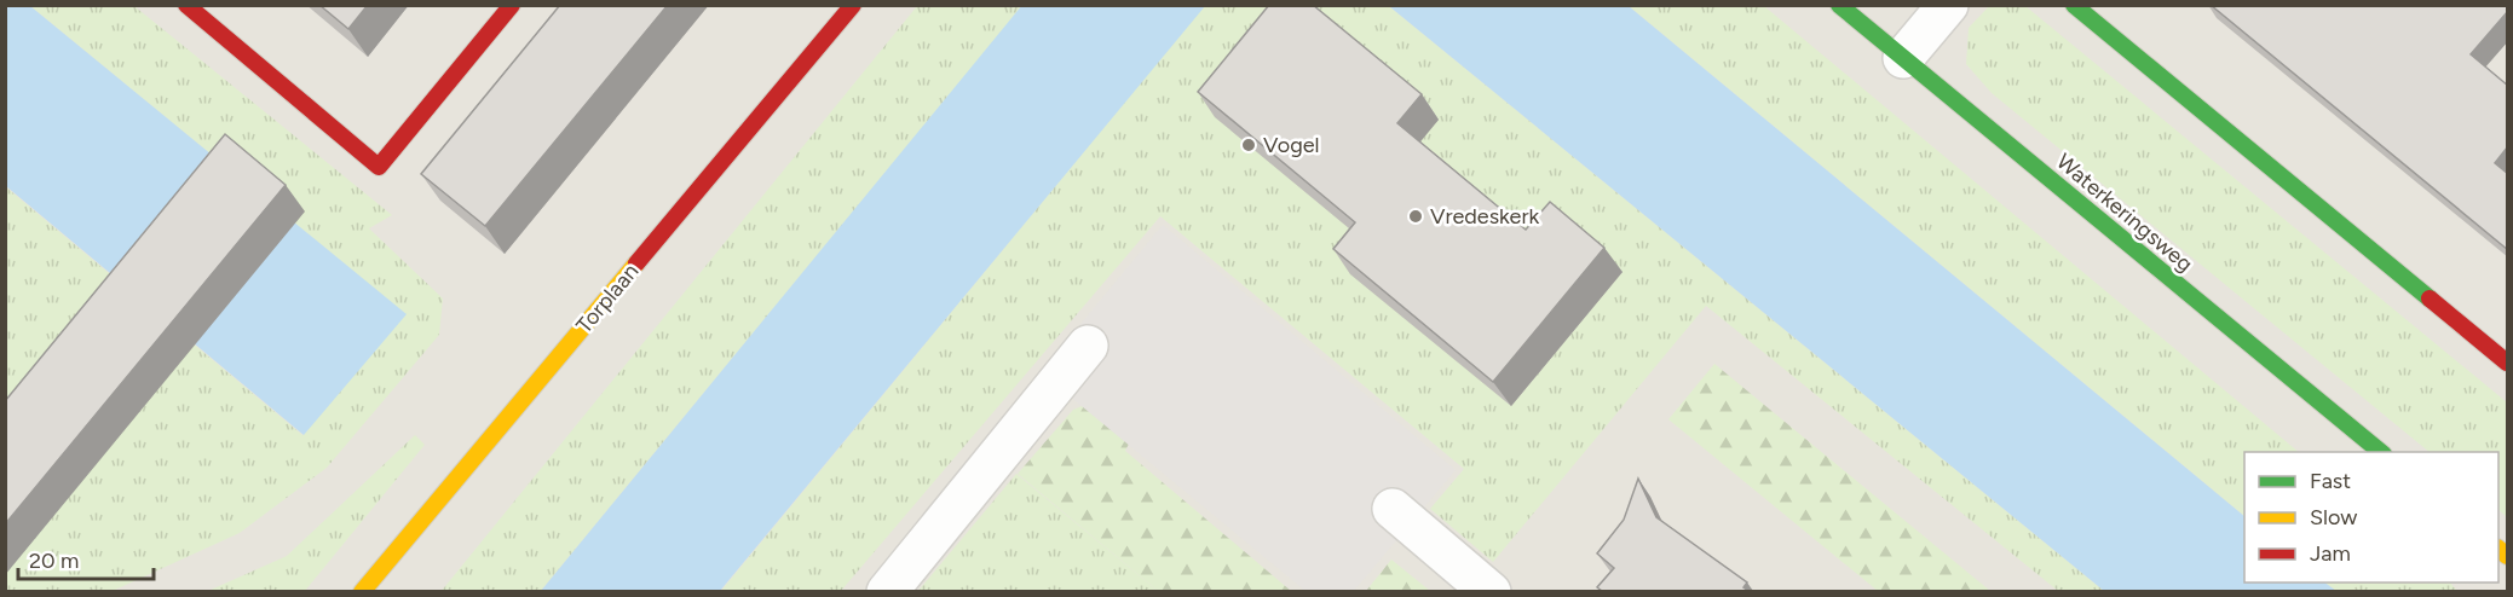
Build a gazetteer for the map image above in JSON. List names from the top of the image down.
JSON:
{
  "streets": {
    "street": ["Waterkeringsweg", "Torplaan"]
  },
  "places": ["Vogel", "Vredeskerk"],
  "legend": ["Fast", "Slow", "Jam"],
  "scale_bar": "20 m"
}
